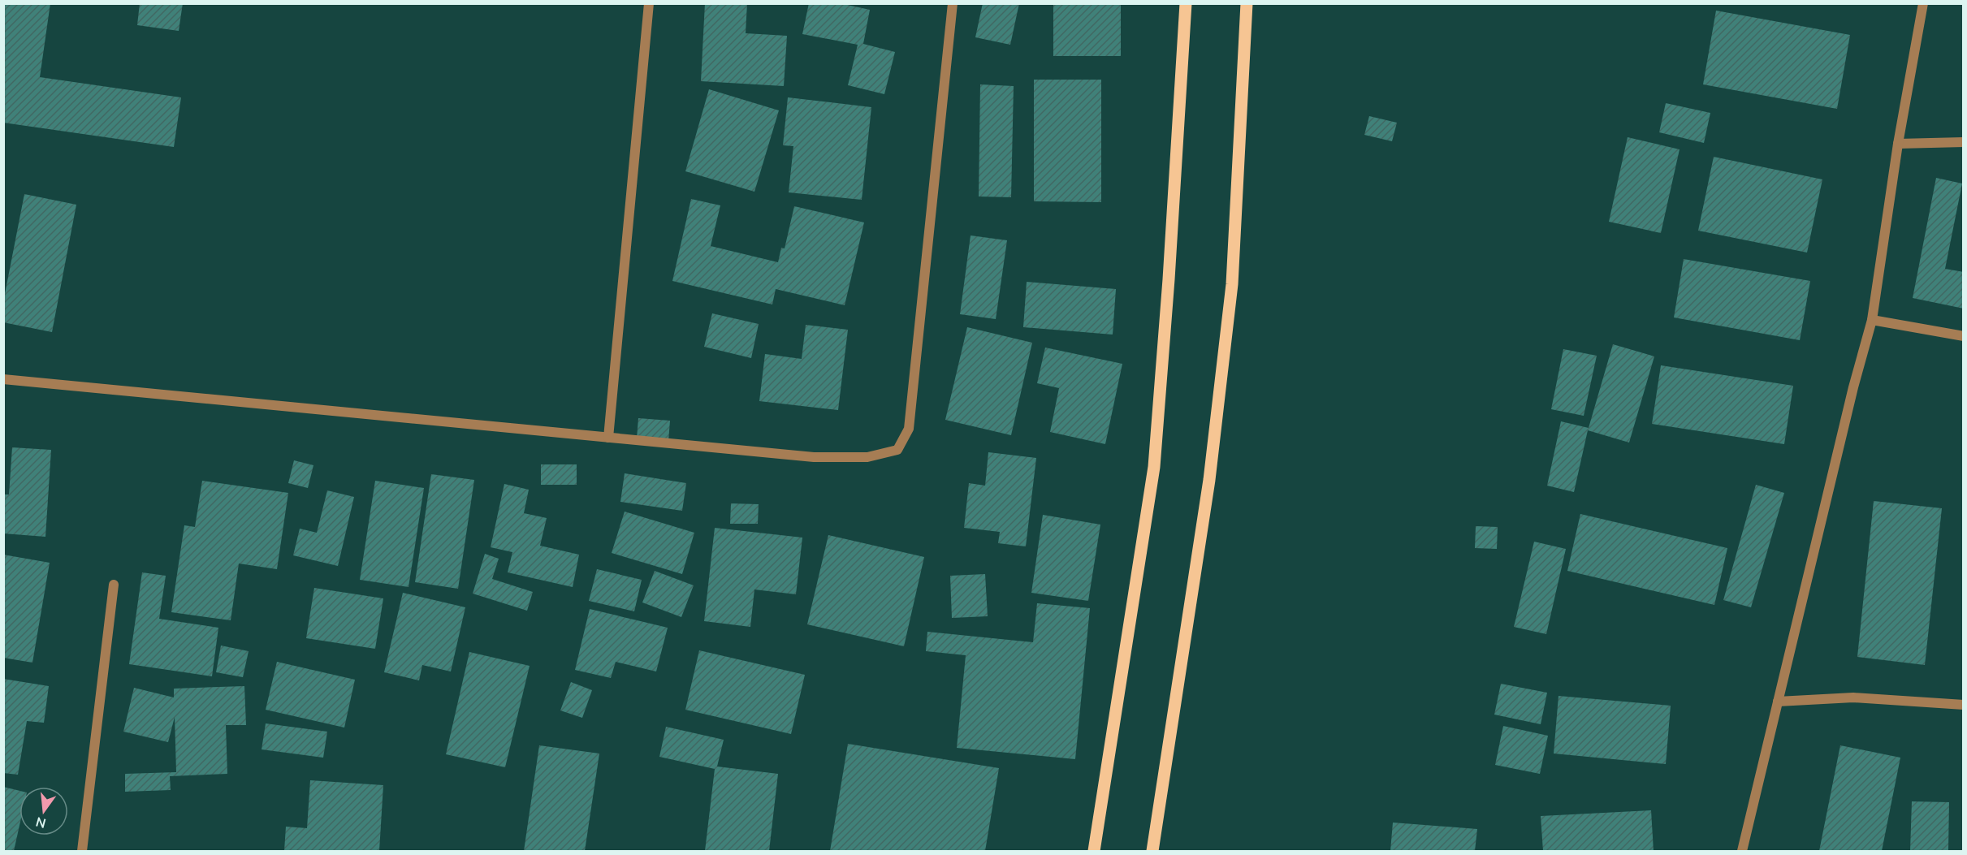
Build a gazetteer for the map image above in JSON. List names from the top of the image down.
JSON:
{
  "north": "bottom"
}
